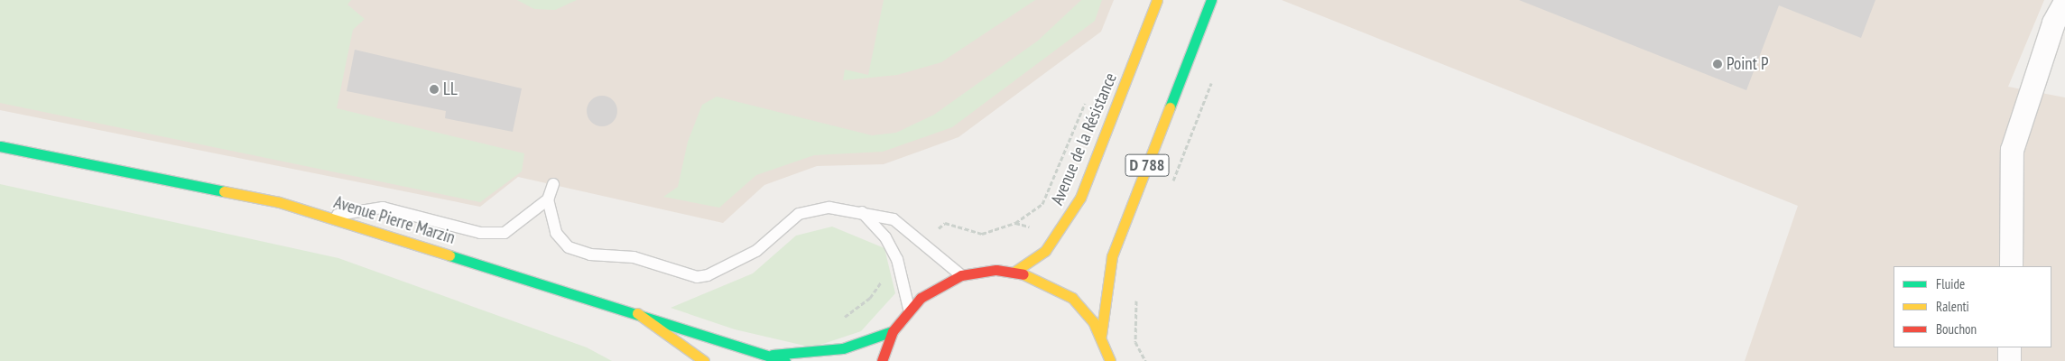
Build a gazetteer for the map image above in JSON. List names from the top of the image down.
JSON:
{
  "streets": {
    "main road": ["Avenue de la Résistance", "D 788", "Avenue Pierre Marzin"]
  },
  "places": ["Point P", "LL"],
  "legend": ["Fluide", "Ralenti", "Bouchon"]
}
